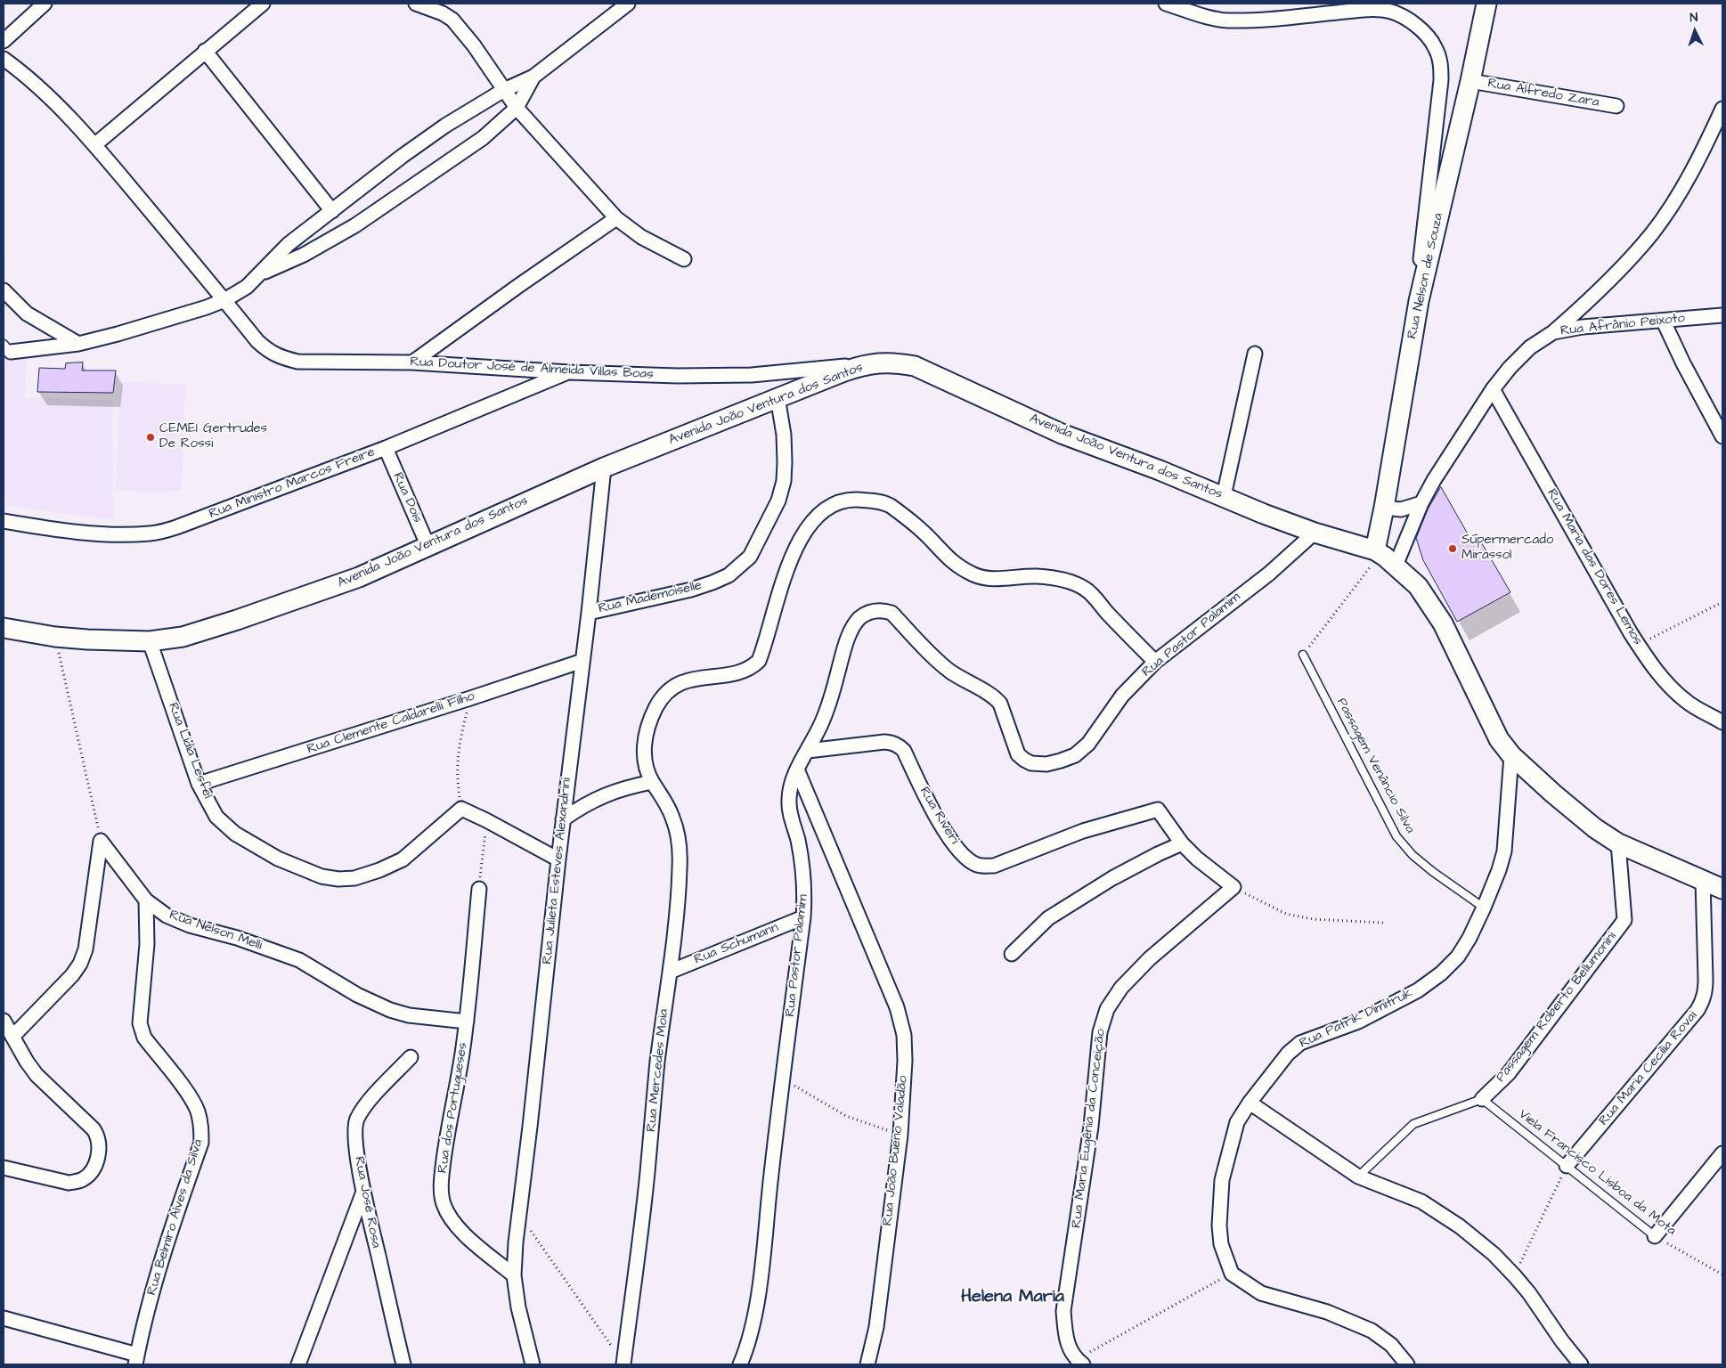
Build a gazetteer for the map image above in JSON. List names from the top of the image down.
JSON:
{
  "streets": {
    "main road": ["Rua Nelson de Souza", "Avenida João Ventura dos Santos"],
    "street": [
      "Rua Alfredo Zara",
      "Rua Afrânio Peixoto",
      "Rua Doutor José de Almeida Villas Boas",
      "Rua Ministro Marcos Freire",
      "Rua Dois",
      "Rua Maria das Dores Lemos",
      "Rua Mademoiselle",
      "Rua Pastor Palamim",
      "Rua Clemente Caldarelli Filho",
      "Rua Lídia Lesfel",
      "Rua Riveri",
      "Rua Julieta Esteves Alexandrini",
      "Rua Nelson Melli",
      "Rua Schumann",
      "Passagem Roberto Bellumonini",
      "Rua Patrik Dimitruk",
      "Rua Maria Cecília Rovai",
      "Rua Mercedes Moia",
      "Rua dos Portugueses",
      "Rua Maria Eugênia da Conceição",
      "Rua João Bueno Valadão",
      "Rua José Rosa",
      "Rua Belmiro Alves da Silva"
    ],
    "lane": ["Passagem Venâncio Silva", "Viela Francisco Lisboa da Mota"]
  },
  "crossings": [
    ["Rua Alfredo Zara", "Rua Nelson de Souza"],
    ["Rua Nelson de Souza", "Avenida João Ventura dos Santos"],
    ["Rua Afrânio Peixoto", "Avenida João Ventura dos Santos"],
    ["Rua Afrânio Peixoto", "Rua Maria das Dores Lemos"],
    ["Rua Doutor José de Almeida Villas Boas", "Avenida João Ventura dos Santos"],
    ["Rua Doutor José de Almeida Villas Boas", "Rua Ministro Marcos Freire"],
    ["Avenida João Ventura dos Santos", "Rua Dois"],
    ["Avenida João Ventura dos Santos", "Rua Mademoiselle"],
    ["Avenida João Ventura dos Santos", "Rua Pastor Palamim"],
    ["Avenida João Ventura dos Santos", "Rua Lídia Lesfel"],
    ["Avenida João Ventura dos Santos", "Rua Julieta Esteves Alexandrini"],
    ["Avenida João Ventura dos Santos", "Passagem Roberto Bellumonini"],
    ["Avenida João Ventura dos Santos", "Rua Patrik Dimitruk"],
    ["Avenida João Ventura dos Santos", "Rua Maria Cecília Rovai"],
    ["Rua Ministro Marcos Freire", "Rua Dois"],
    ["Rua Mademoiselle", "Rua Julieta Esteves Alexandrini"],
    ["Rua Pastor Palamim", "Rua Riveri"],
    ["Rua Pastor Palamim", "Rua Schumann"],
    ["Rua Pastor Palamim", "Rua Mercedes Moia"],
    ["Rua Pastor Palamim", "Rua João Bueno Valadão"],
    ["Rua Clemente Caldarelli Filho", "Rua Lídia Lesfel"],
    ["Rua Clemente Caldarelli Filho", "Rua Julieta Esteves Alexandrini"],
    ["Passagem Venâncio Silva", "Rua Patrik Dimitruk"],
    ["Rua Julieta Esteves Alexandrini", "Rua dos Portugueses"],
    ["Rua Nelson Melli", "Rua dos Portugueses"],
    ["Rua Nelson Melli", "Rua Belmiro Alves da Silva"],
    ["Rua Schumann", "Rua Mercedes Moia"],
    ["Passagem Roberto Bellumonini", "Viela Francisco Lisboa da Mota"],
    ["Rua Maria Cecília Rovai", "Viela Francisco Lisboa da Mota"]
  ],
  "districts": ["Helena Maria"],
  "places": ["CEMEI Gertrudes De Rossi", "Supermercado Mirassol"],
  "north": "top"
}
